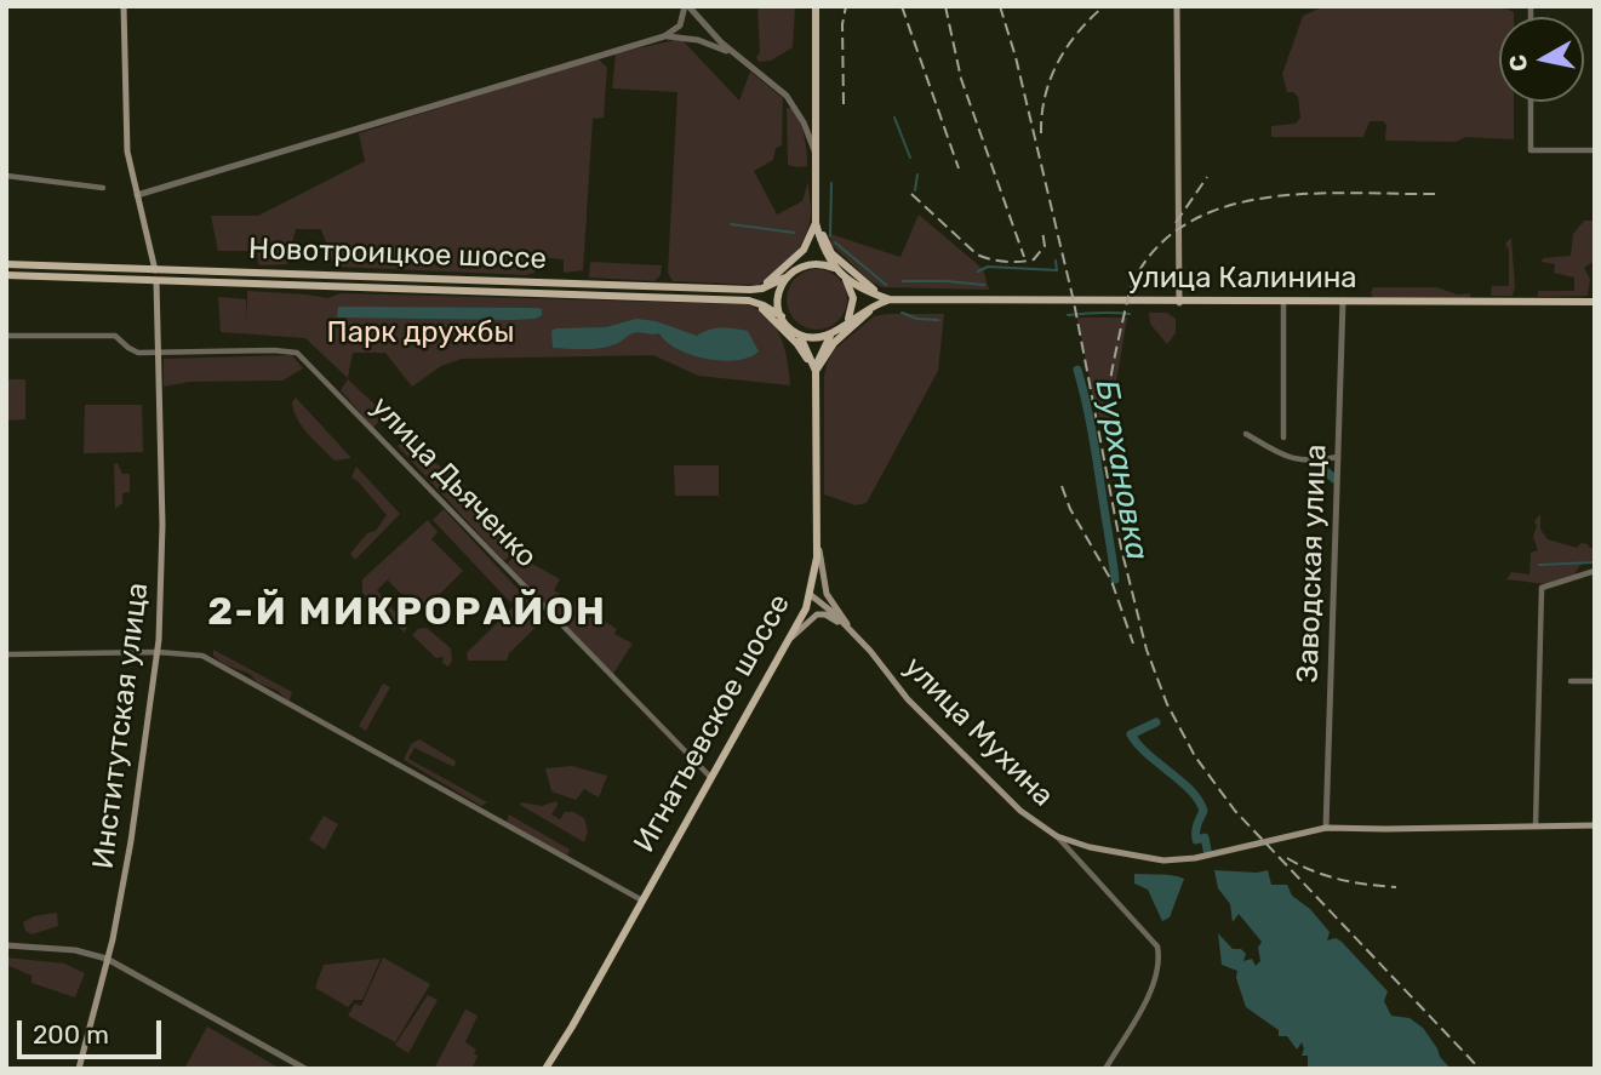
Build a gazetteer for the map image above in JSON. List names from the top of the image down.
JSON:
{
  "streets": {
    "main road": [
      "Новотроицкое шоссе",
      "улица Калинина",
      "Игнатьевское шоссе",
      "Институтская улица",
      "улица Мухина"
    ],
    "street": ["улица Дьяченко", "Заводская улица"]
  },
  "crossings": [
    ["Новотроицкое шоссе", "Институтская улица"],
    ["улица Калинина", "Заводская улица"],
    ["улица Дьяченко", "Игнатьевское шоссе"],
    ["улица Дьяченко", "Институтская улица"],
    ["Заводская улица", "улица Мухина"],
    ["Игнатьевское шоссе", "улица Мухина"]
  ],
  "districts": ["2-Й МИКРОРАЙОН"],
  "water": ["Бурхановка"],
  "parks": ["Парк дружбы"],
  "scale_bar": "200 m",
  "north": "left"
}
